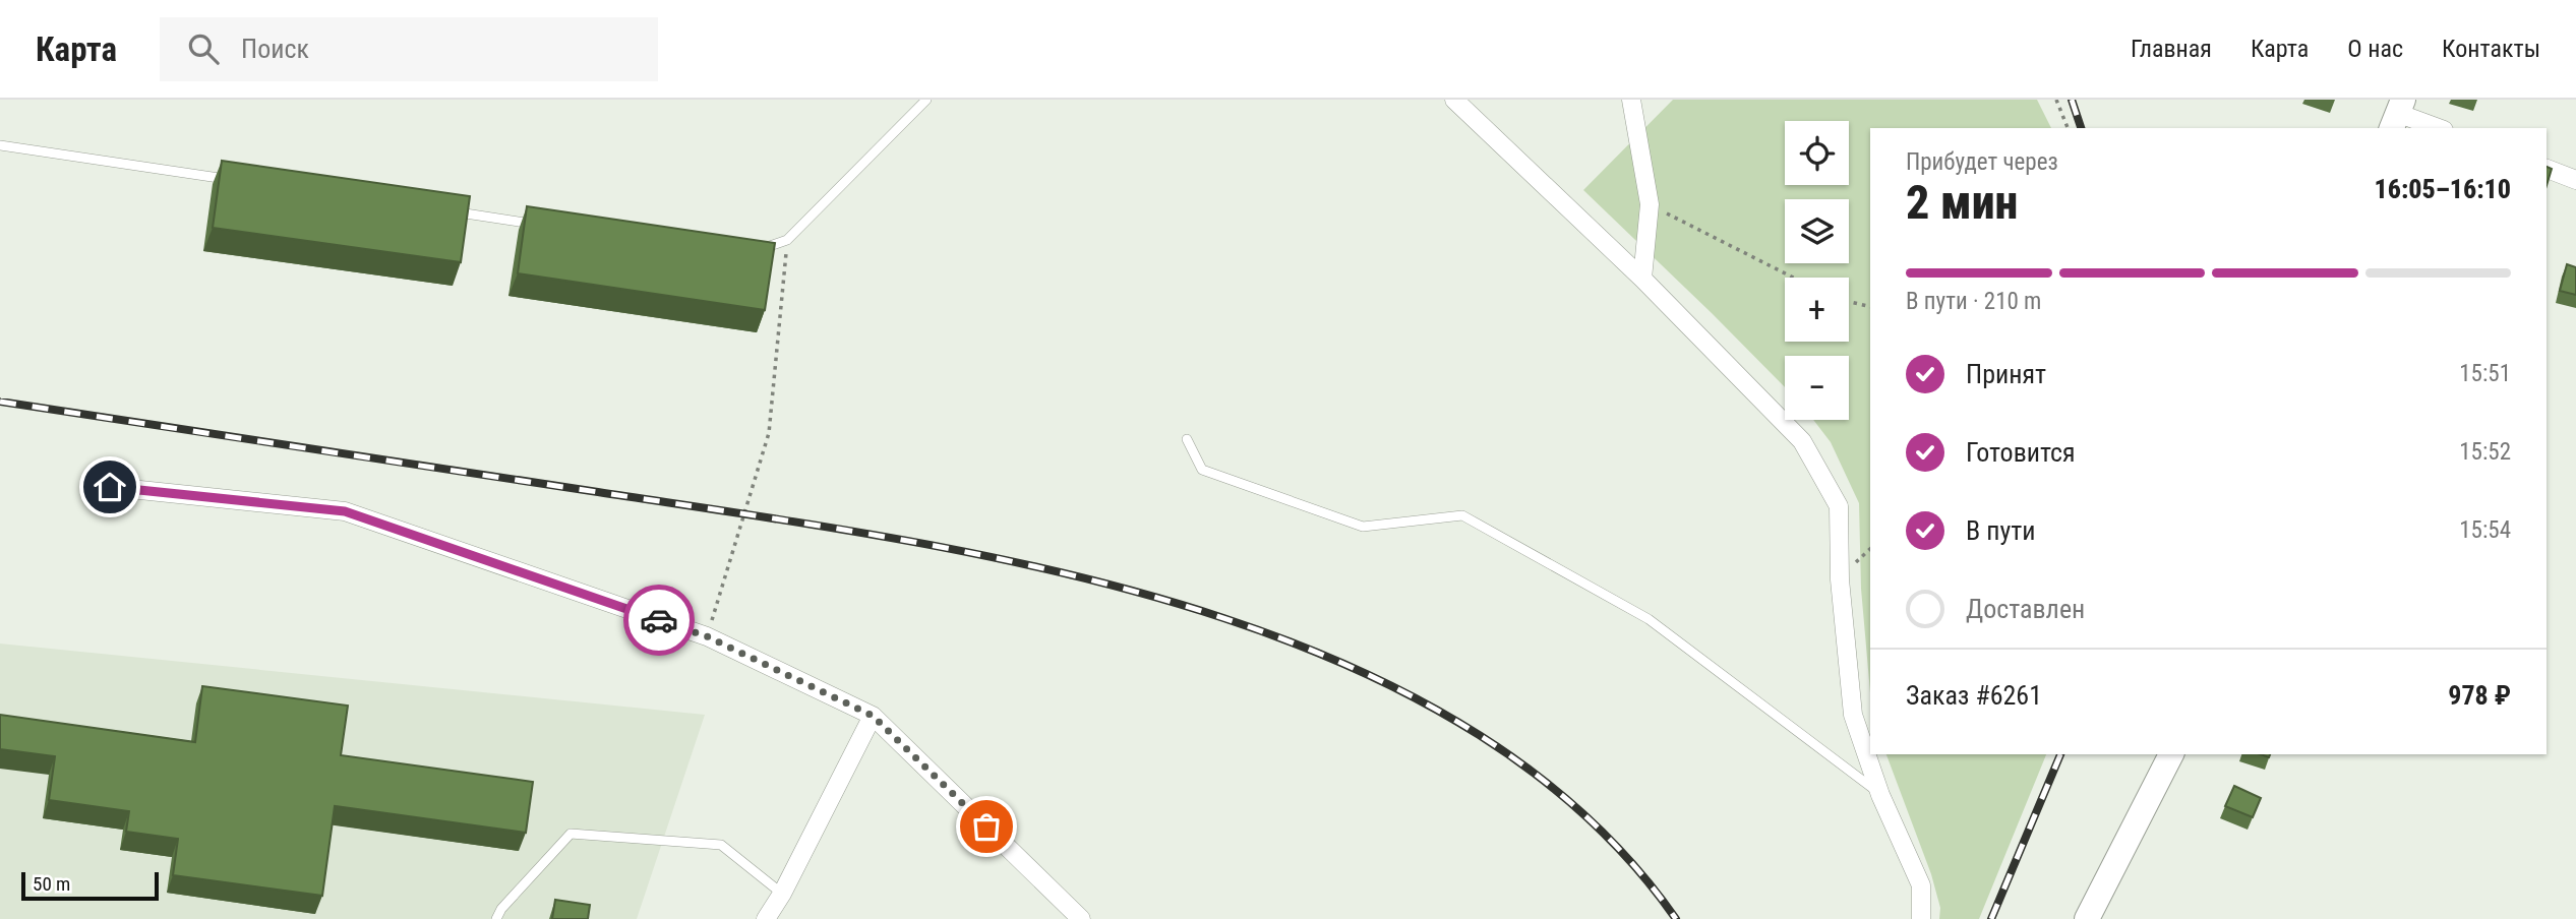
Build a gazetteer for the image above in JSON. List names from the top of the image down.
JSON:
{
  "scale_bar": "50 m",
  "page": {
    "header": "Карта",
    "search": "Поиск",
    "nav": [
      "Главная",
      "Карта",
      "О нас",
      "Контакты"
    ],
    "map_buttons": ["+", "−"],
    "heading": ["2 мин", "Прибудет через", "16:05–16:10"],
    "panel": ["Заказ #6261", "978 ₽"],
    "bar": "В пути · 210 m",
    "list": [
      ["Принят", "15:51"],
      ["Готовится", "15:52"],
      ["В пути", "15:54"],
      "Доставлен"
    ],
    "scale": "50 m"
  }
}
